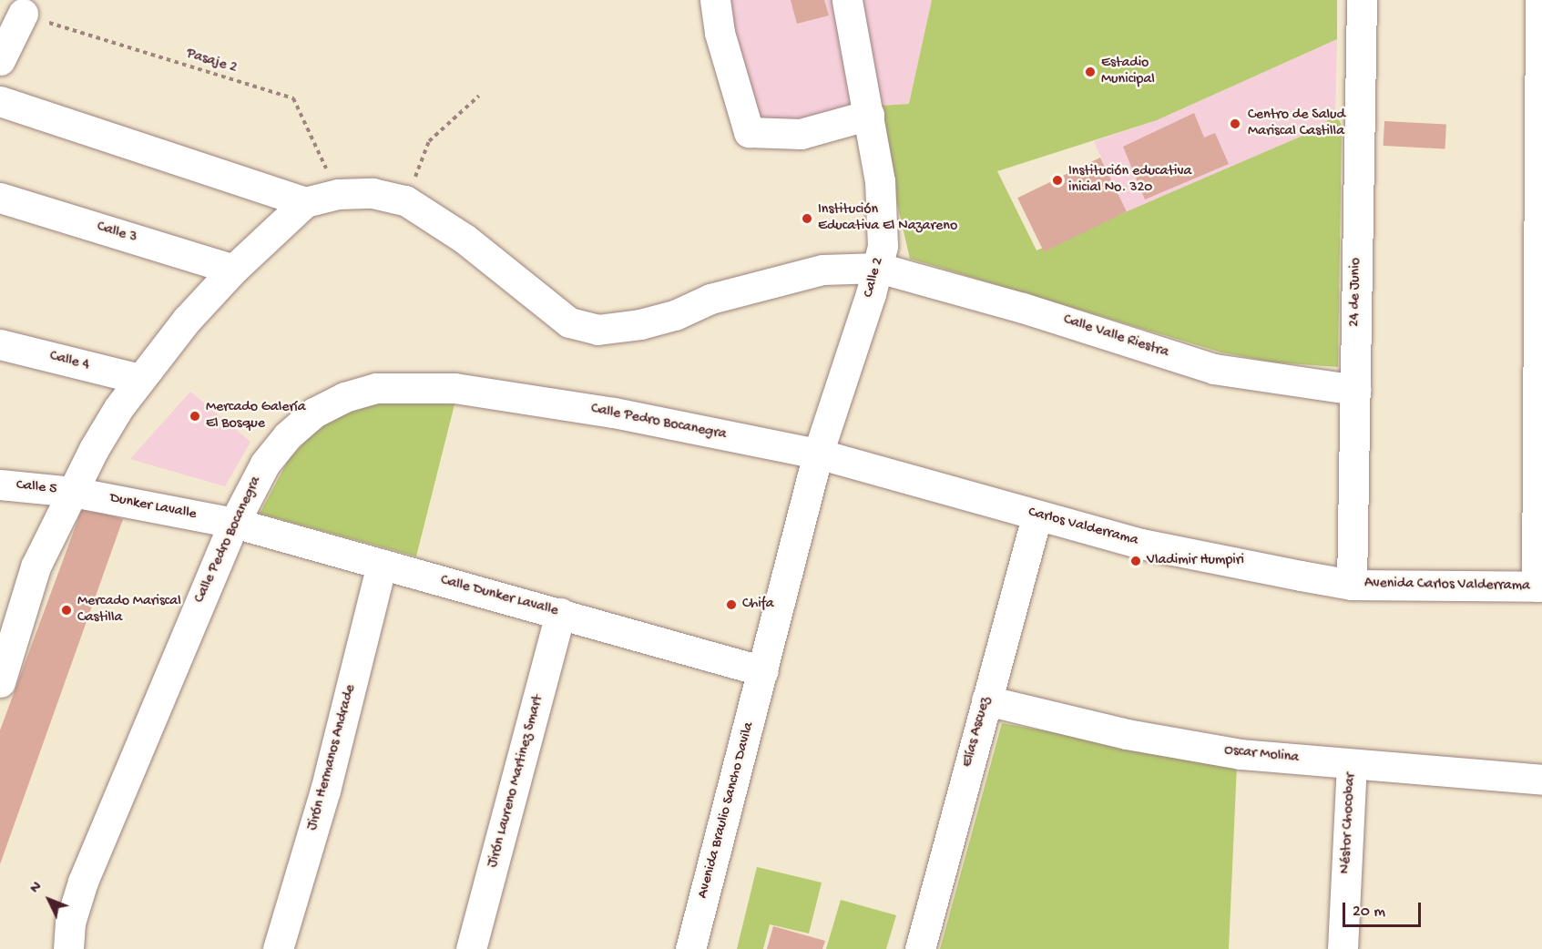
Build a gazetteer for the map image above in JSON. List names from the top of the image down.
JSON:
{
  "streets": {
    "street": [
      "Calle 3",
      "Calle 2",
      "24 de Junio",
      "Calle Valle Riestra",
      "Calle 4",
      "Calle Pedro Bocanegra",
      "Calle 5",
      "Dunker Lavalle",
      "Carlos Valderrama",
      "Avenida Carlos Valderrama",
      "Calle Dunker Lavalle",
      "Elías Ascuez",
      "Oscar Molina",
      "Jirón Hermanos Andrade",
      "Jirón Laureno Martinez Smart",
      "Avenida Braulio Sancho Davila",
      "Néstor Chocobar"
    ],
    "path": ["Pasaje 2"]
  },
  "crossings": [
    ["Calle 2", "Calle Valle Riestra"],
    ["Calle 2", "Calle Pedro Bocanegra"],
    ["Calle 2", "Carlos Valderrama"],
    ["Calle 2", "Calle Dunker Lavalle"],
    ["Calle 2", "Avenida Braulio Sancho Davila"],
    ["24 de Junio", "Calle Valle Riestra"],
    ["24 de Junio", "Carlos Valderrama"],
    ["24 de Junio", "Avenida Carlos Valderrama"],
    ["Calle Pedro Bocanegra", "Dunker Lavalle"],
    ["Calle Pedro Bocanegra", "Carlos Valderrama"],
    ["Calle Pedro Bocanegra", "Calle Dunker Lavalle"],
    ["Calle 5", "Dunker Lavalle"],
    ["Dunker Lavalle", "Calle Dunker Lavalle"],
    ["Carlos Valderrama", "Avenida Carlos Valderrama"],
    ["Carlos Valderrama", "Elías Ascuez"],
    ["Calle Dunker Lavalle", "Jirón Hermanos Andrade"],
    ["Calle Dunker Lavalle", "Jirón Laureno Martinez Smart"],
    ["Calle Dunker Lavalle", "Avenida Braulio Sancho Davila"],
    ["Elías Ascuez", "Oscar Molina"],
    ["Oscar Molina", "Néstor Chocobar"]
  ],
  "places": [
    "Estadio Municipal",
    "Centro de Salud Mariscal Castilla",
    "Institución educativa inicial No. 320",
    "Institución Educativa El Nazareno",
    "Mercado Galería El Bosque",
    "Vladimir Humpiri",
    "Chifa",
    "Mercado Mariscal Castilla"
  ],
  "scale_bar": "20 m",
  "north": "top left"
}
